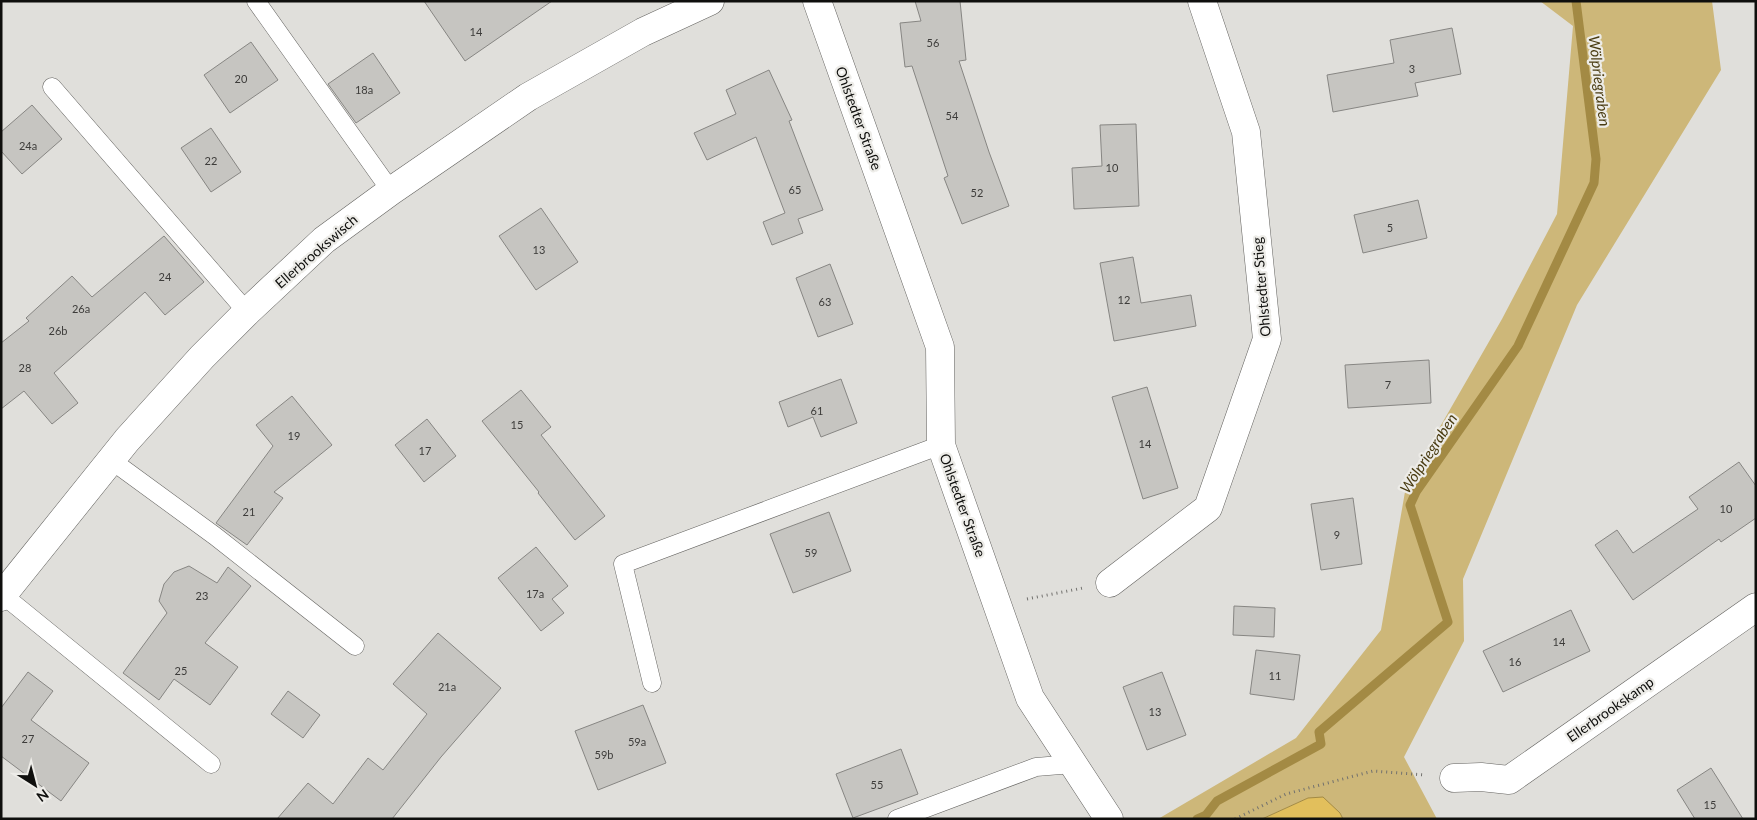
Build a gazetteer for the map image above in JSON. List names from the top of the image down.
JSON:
{
  "streets": {
    "street": [
      "Ohlstedter Straße",
      "Ellerbrookswisch",
      "Ohlstedter Stieg",
      "Ellerbrookskamp"
    ]
  },
  "water": ["Wölpriegraben"],
  "house_numbers": [
    "14",
    "56",
    "3",
    "20",
    "18a",
    "54",
    "24a",
    "22",
    "10",
    "65",
    "52",
    "5",
    "13",
    "24",
    "12",
    "63",
    "26a",
    "26b",
    "28",
    "7",
    "61",
    "15",
    "19",
    "14",
    "17",
    "10",
    "21",
    "9",
    "59",
    "17a",
    "23",
    "14",
    "16",
    "25",
    "11",
    "21a",
    "13",
    "27",
    "59a",
    "59b",
    "55",
    "15"
  ],
  "north": "bottom right"
}
